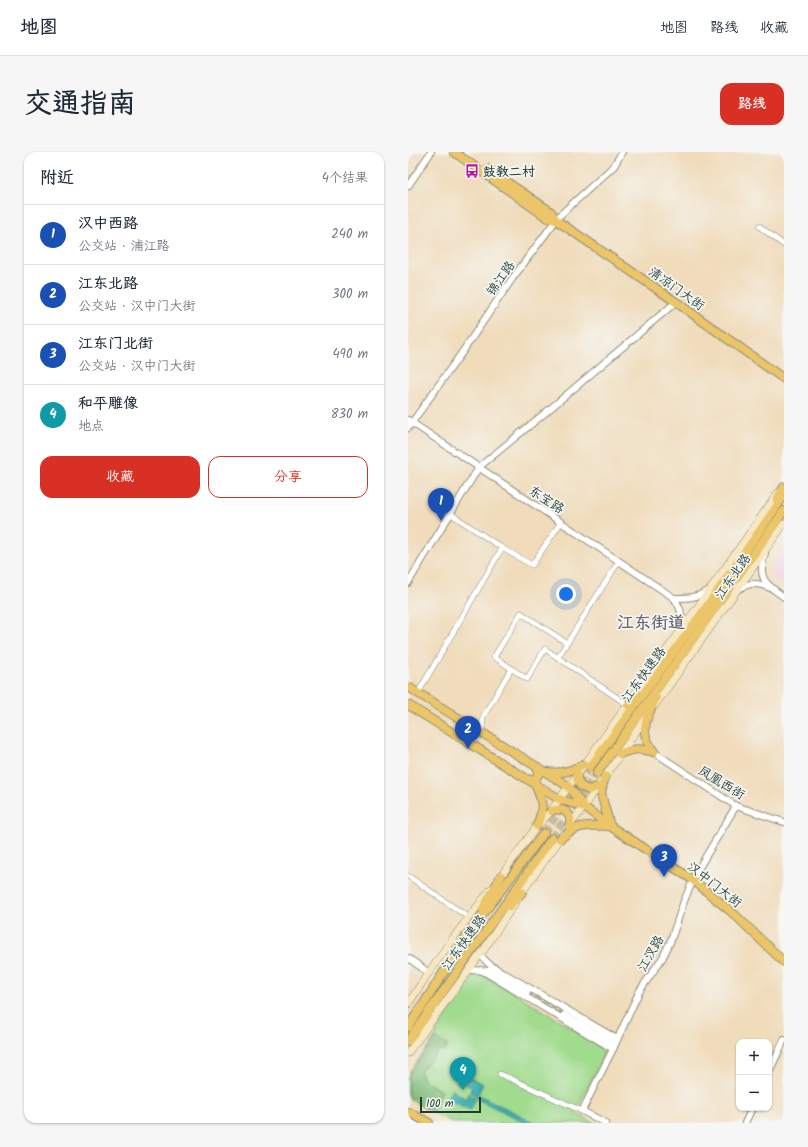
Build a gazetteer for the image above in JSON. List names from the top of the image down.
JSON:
{
  "streets": {
    "main road": [
      "清凉门大街",
      "江东北路",
      "江东快速路",
      "汉中门大街"
    ],
    "street": [
      "锦江路",
      "东宝路",
      "凤凰西街",
      "江汊路"
    ]
  },
  "crossings": [
    ["锦江路", "清凉门大街"],
    ["锦江路", "东宝路"],
    ["江东北路", "江东快速路"],
    ["江东北路", "汉中门大街"],
    ["凤凰西街", "江汊路"],
    ["汉中门大街", "江汊路"]
  ],
  "districts": ["江东街道"],
  "places": {
    "bus stop": ["鼓教二村"]
  },
  "scale_bar": "100 m",
  "page": {
    "header": "地图",
    "nav": ["地图", "路线", "收藏"],
    "title": "交通指南",
    "buttons": [
      "路线",
      ["收藏", "分享"]
    ],
    "heading": ["附近", "4个结果"],
    "list": [
      {
        "mark": "1",
        "name": "汉中西路",
        "note": "公交站 · 浦江路",
        "value": "240 m"
      },
      {
        "mark": "2",
        "name": "江东北路",
        "note": "公交站 · 汉中门大街",
        "value": "300 m"
      },
      {
        "mark": "3",
        "name": "江东门北街",
        "note": "公交站 · 汉中门大街",
        "value": "490 m"
      },
      {
        "mark": "4",
        "name": "和平雕像",
        "note": "地点",
        "value": "830 m"
      }
    ],
    "pins": [
      "1",
      "2",
      "3",
      "4"
    ],
    "map_buttons": ["+", "−"],
    "scale": "100 m"
  }
}
